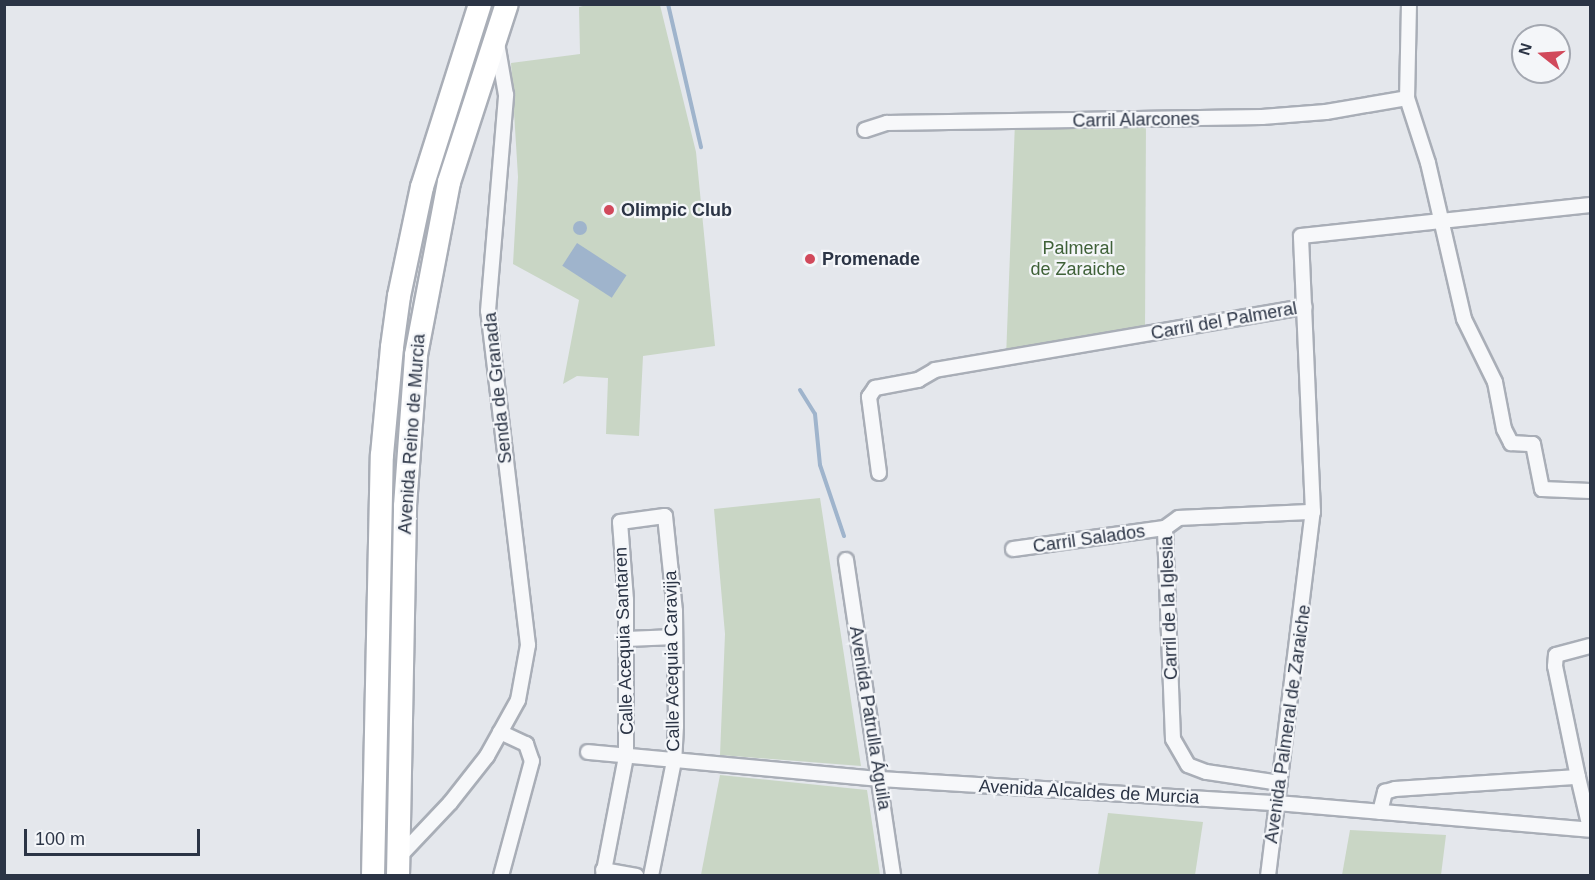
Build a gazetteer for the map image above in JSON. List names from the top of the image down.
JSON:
{
  "streets": {
    "main road": ["Avenida Reino de Murcia"],
    "street": [
      "Carril Alarcones",
      "Carril del Palmeral",
      "Senda de Granada",
      "Carril Salados",
      "Carril de la Iglesia",
      "Calle Acequia Santaren",
      "Calle Acequia Caravija",
      "Avenida Patrulla Águila",
      "Avenida Palmeral de Zaraiche",
      "Avenida Alcaldes de Murcia"
    ]
  },
  "crossings": [
    ["Senda de Granada", "Avenida Reino de Murcia"],
    ["Carril Salados", "Carril de la Iglesia"],
    ["Carril de la Iglesia", "Avenida Palmeral de Zaraiche"],
    ["Calle Acequia Santaren", "Calle Acequia Caravija"],
    ["Calle Acequia Santaren", "Avenida Alcaldes de Murcia"],
    ["Calle Acequia Caravija", "Avenida Alcaldes de Murcia"],
    ["Avenida Patrulla Águila", "Avenida Alcaldes de Murcia"],
    ["Avenida Palmeral de Zaraiche", "Avenida Alcaldes de Murcia"]
  ],
  "parks": ["Palmeral de Zaraiche"],
  "places": ["Olimpic Club", "Promenade"],
  "scale_bar": "100 m",
  "north": "left"
}
